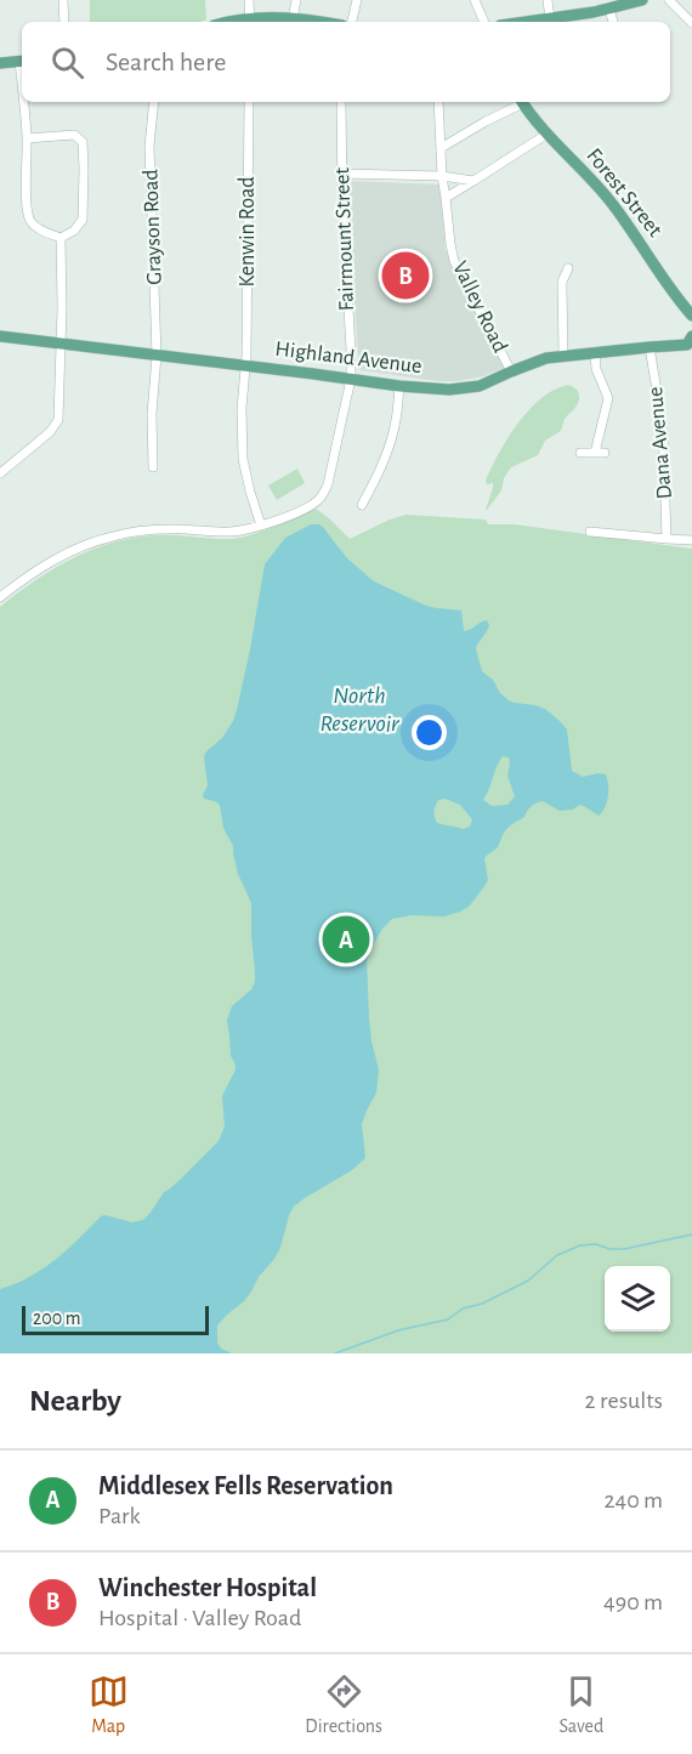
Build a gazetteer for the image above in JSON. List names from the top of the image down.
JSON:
{
  "streets": {
    "main road": ["Forest Street", "Highland Avenue"],
    "street": [
      "Grayson Road",
      "Kenwin Road",
      "Fairmount Street",
      "Valley Road",
      "Dana Avenue"
    ]
  },
  "crossings": [
    ["Grayson Road", "Highland Avenue"],
    ["Kenwin Road", "Fairmount Street"],
    ["Kenwin Road", "Highland Avenue"],
    ["Fairmount Street", "Highland Avenue"],
    ["Valley Road", "Highland Avenue"],
    ["Highland Avenue", "Dana Avenue"]
  ],
  "water": ["North Reservoir"],
  "scale_bar": "200 m",
  "page": {
    "search": "Search here",
    "pins": ["B", "A"],
    "scale": "200 m",
    "heading": ["Nearby", "2 results"],
    "list": [
      {
        "mark": "A",
        "name": "Middlesex Fells Reservation",
        "note": "Park",
        "value": "240 m"
      },
      {
        "mark": "B",
        "name": "Winchester Hospital",
        "note": "Hospital · Valley Road",
        "value": "490 m"
      }
    ],
    "nav": ["Map", "Directions", "Saved"]
  }
}
